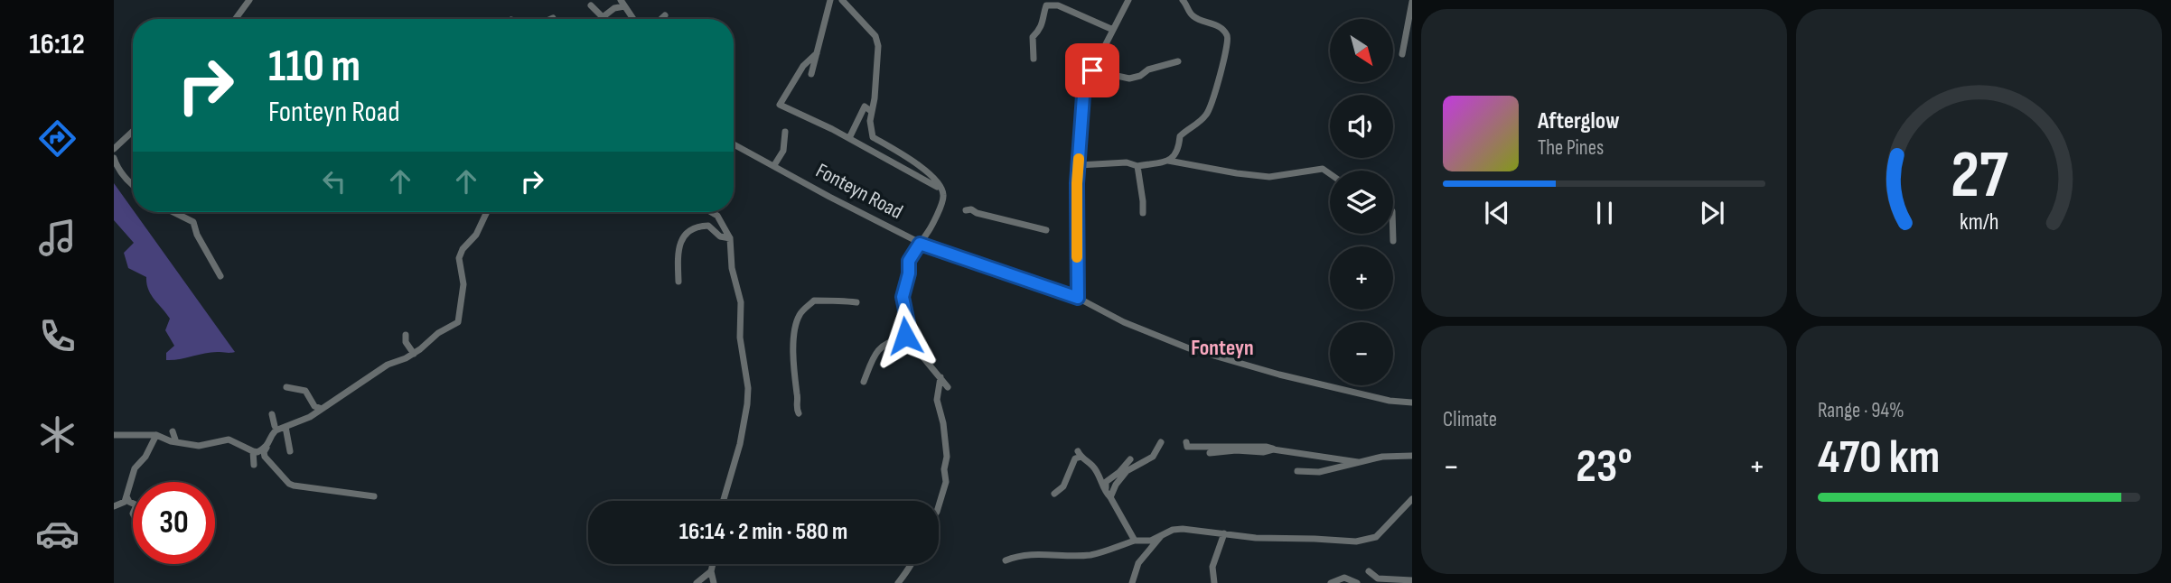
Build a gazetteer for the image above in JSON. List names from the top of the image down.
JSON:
{
  "streets": {
    "street": ["Fonteyn Road"]
  },
  "districts": ["Fonteyn"],
  "north": "bottom right",
  "page": {
    "tabs": "16:12",
    "map_buttons": ["+", "−"],
    "turn": ["110 m", "Fonteyn Road"],
    "song": ["Afterglow", "The Pines"],
    "tile": [
      "Climate",
      ["Range · 94%", "470 km"]
    ],
    "heat": ["−", "23°", "+"],
    "limit": "30",
    "trip": "16:14 · 2 min · 580 m",
    "gauge": ["27", "km/h"]
  }
}
